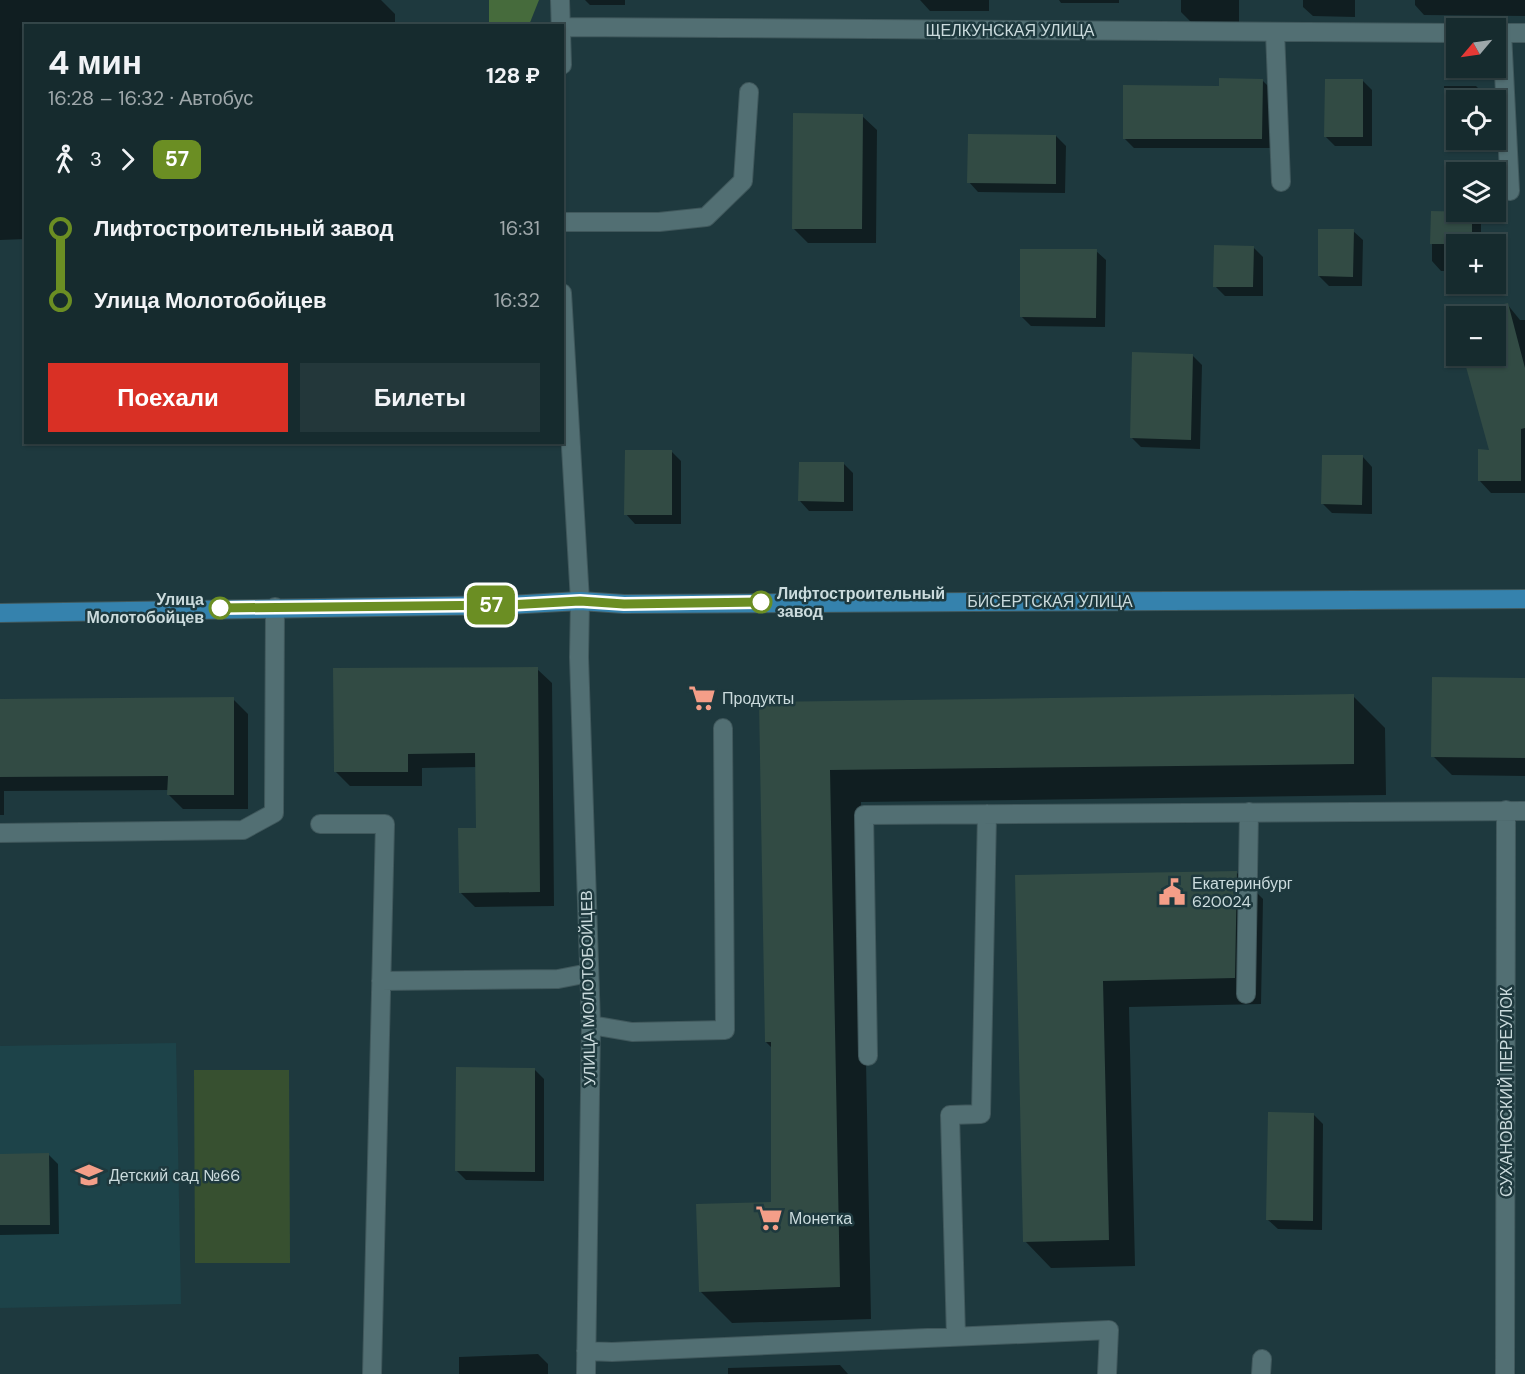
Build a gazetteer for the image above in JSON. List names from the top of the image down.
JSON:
{
  "streets": {
    "main road": ["БИСЕРТСКАЯ УЛИЦА"],
    "street": ["ЩЕЛКУНСКАЯ УЛИЦА", "УЛИЦА МОЛОТОБОЙЦЕВ", "СУХАНОВСКИЙ ПЕРЕУЛОК"]
  },
  "crossings": [
    ["БИСЕРТСКАЯ УЛИЦА", "УЛИЦА МОЛОТОБОЙЦЕВ"]
  ],
  "places": {
    "other": ["Лифтостроительный завод", "Улица Молотобойцев"],
    "supermarket": ["Продукты", "Монетка"],
    "public building": ["Екатеринбург 620024"],
    "school or university": ["Детский сад №66"]
  },
  "lines": ["bus line 57"],
  "north": "bottom left",
  "page": {
    "on_map": "57",
    "map_buttons": ["+", "−"],
    "heading": ["4 мин", "16:28 – 16:32 · Автобус", "128 ₽"],
    "legs": ["3", "57"],
    "list": [
      {
        "name": "Лифтостроительный завод",
        "value": "16:31"
      },
      {
        "name": "Улица Молотобойцев",
        "value": "16:32"
      }
    ],
    "buttons": ["Поехали", "Билеты"]
  }
}
